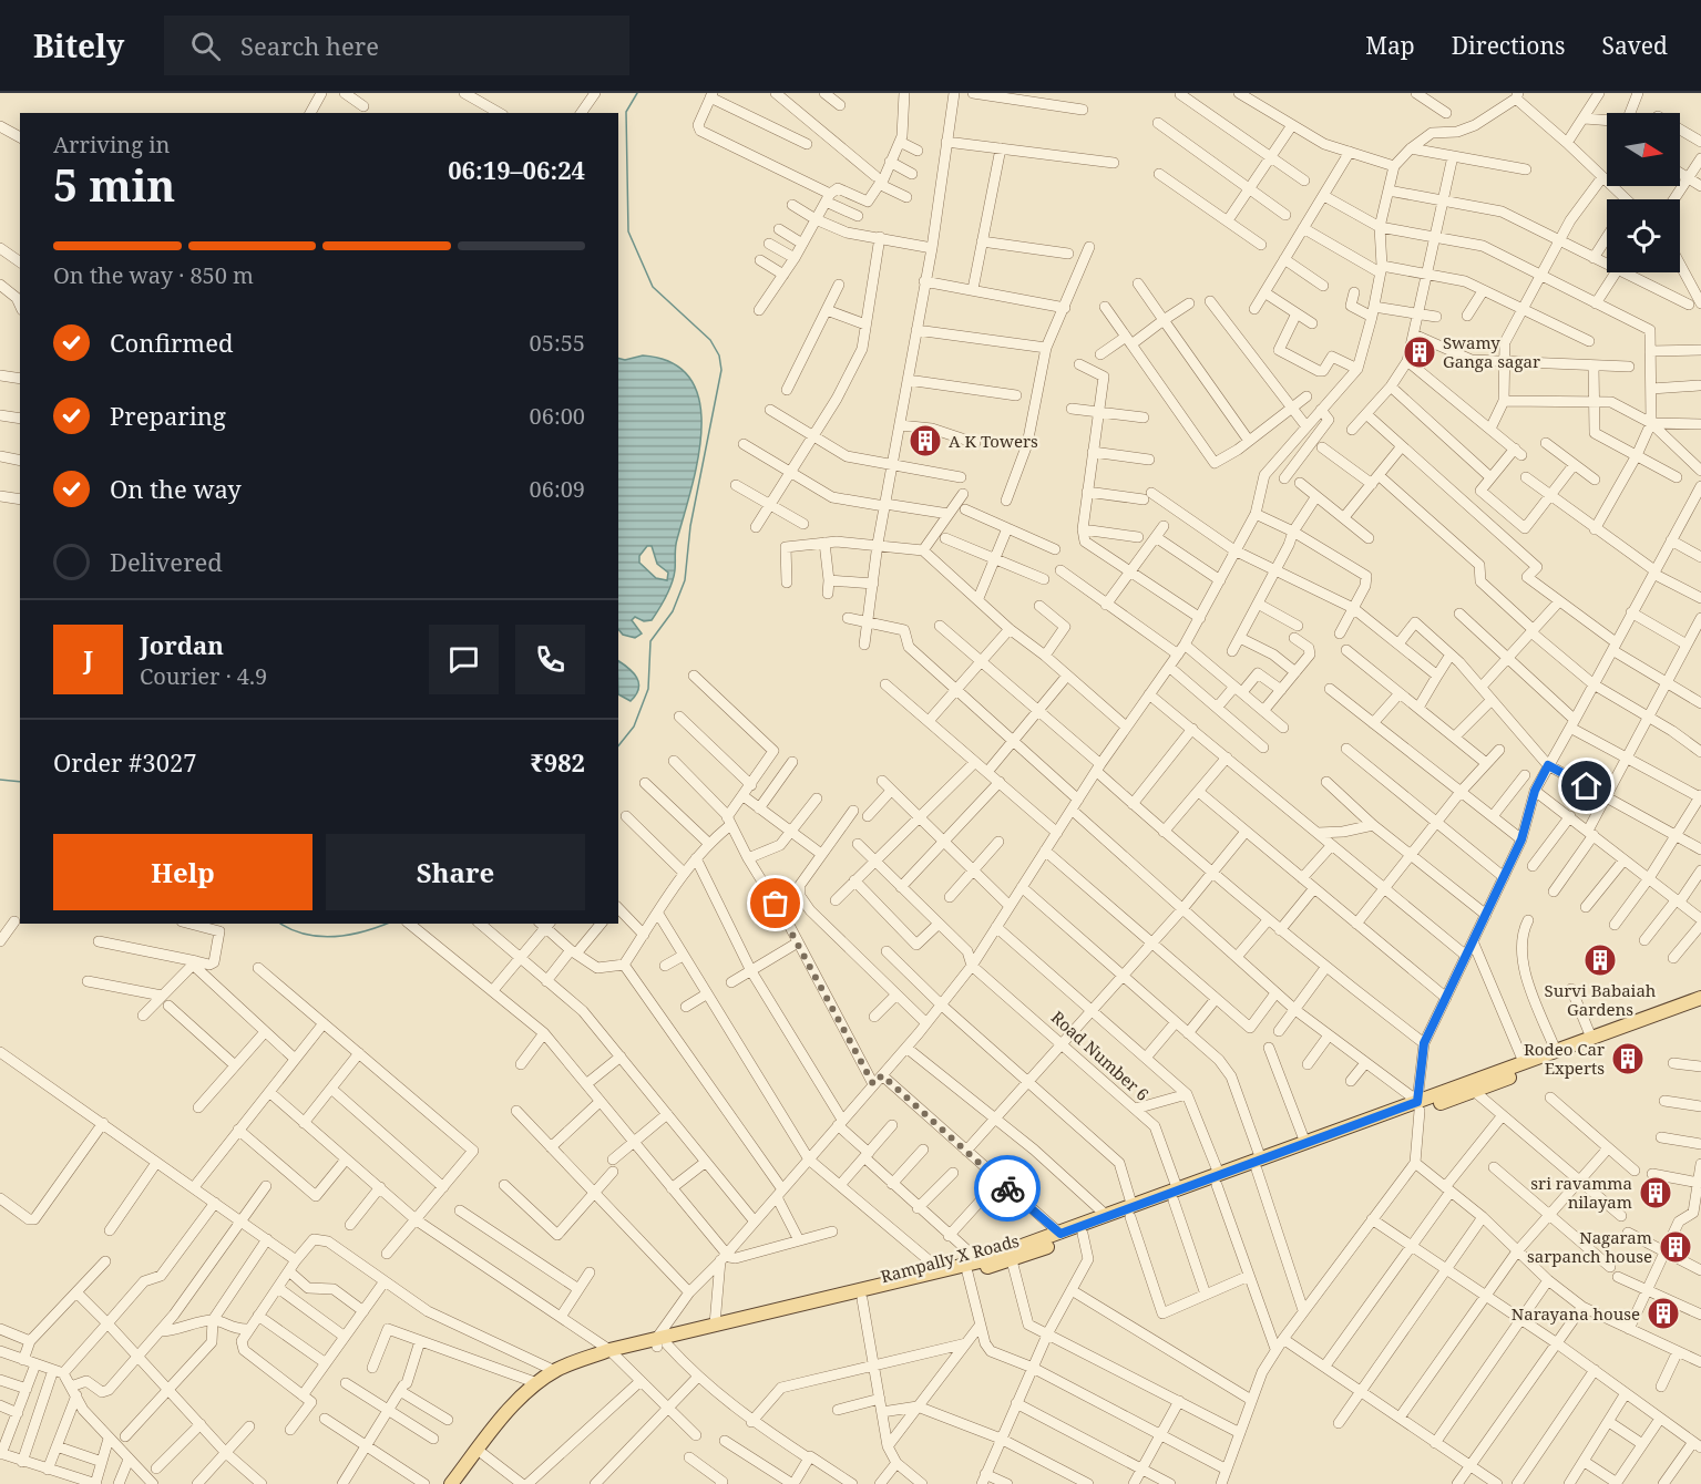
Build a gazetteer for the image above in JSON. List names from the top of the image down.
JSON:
{
  "streets": {
    "main road": ["Rampally X Roads"],
    "street": ["Road Number 6"]
  },
  "places": {
    "building": [
      "Swamy Ganga sagar",
      "A K Towers",
      "Survi Babaiah Gardens",
      "Rodeo Car Experts",
      "sri ravamma nilayam",
      "Nagaram sarpanch house",
      "Narayana house"
    ]
  },
  "north": "right",
  "page": {
    "header": "Bitely",
    "search": "Search here",
    "nav": ["Map", "Directions", "Saved"],
    "heading": ["5 min", "Arriving in", "06:19–06:24"],
    "panel": [
      "Jordan",
      "Courier · 4.9",
      "Order #3027",
      "₹982"
    ],
    "bar": "On the way · 850 m",
    "list": [
      ["Confirmed", "05:55"],
      ["Preparing", "06:00"],
      ["On the way", "06:09"],
      "Delivered"
    ],
    "round": "J",
    "buttons": ["Help", "Share"]
  }
}
